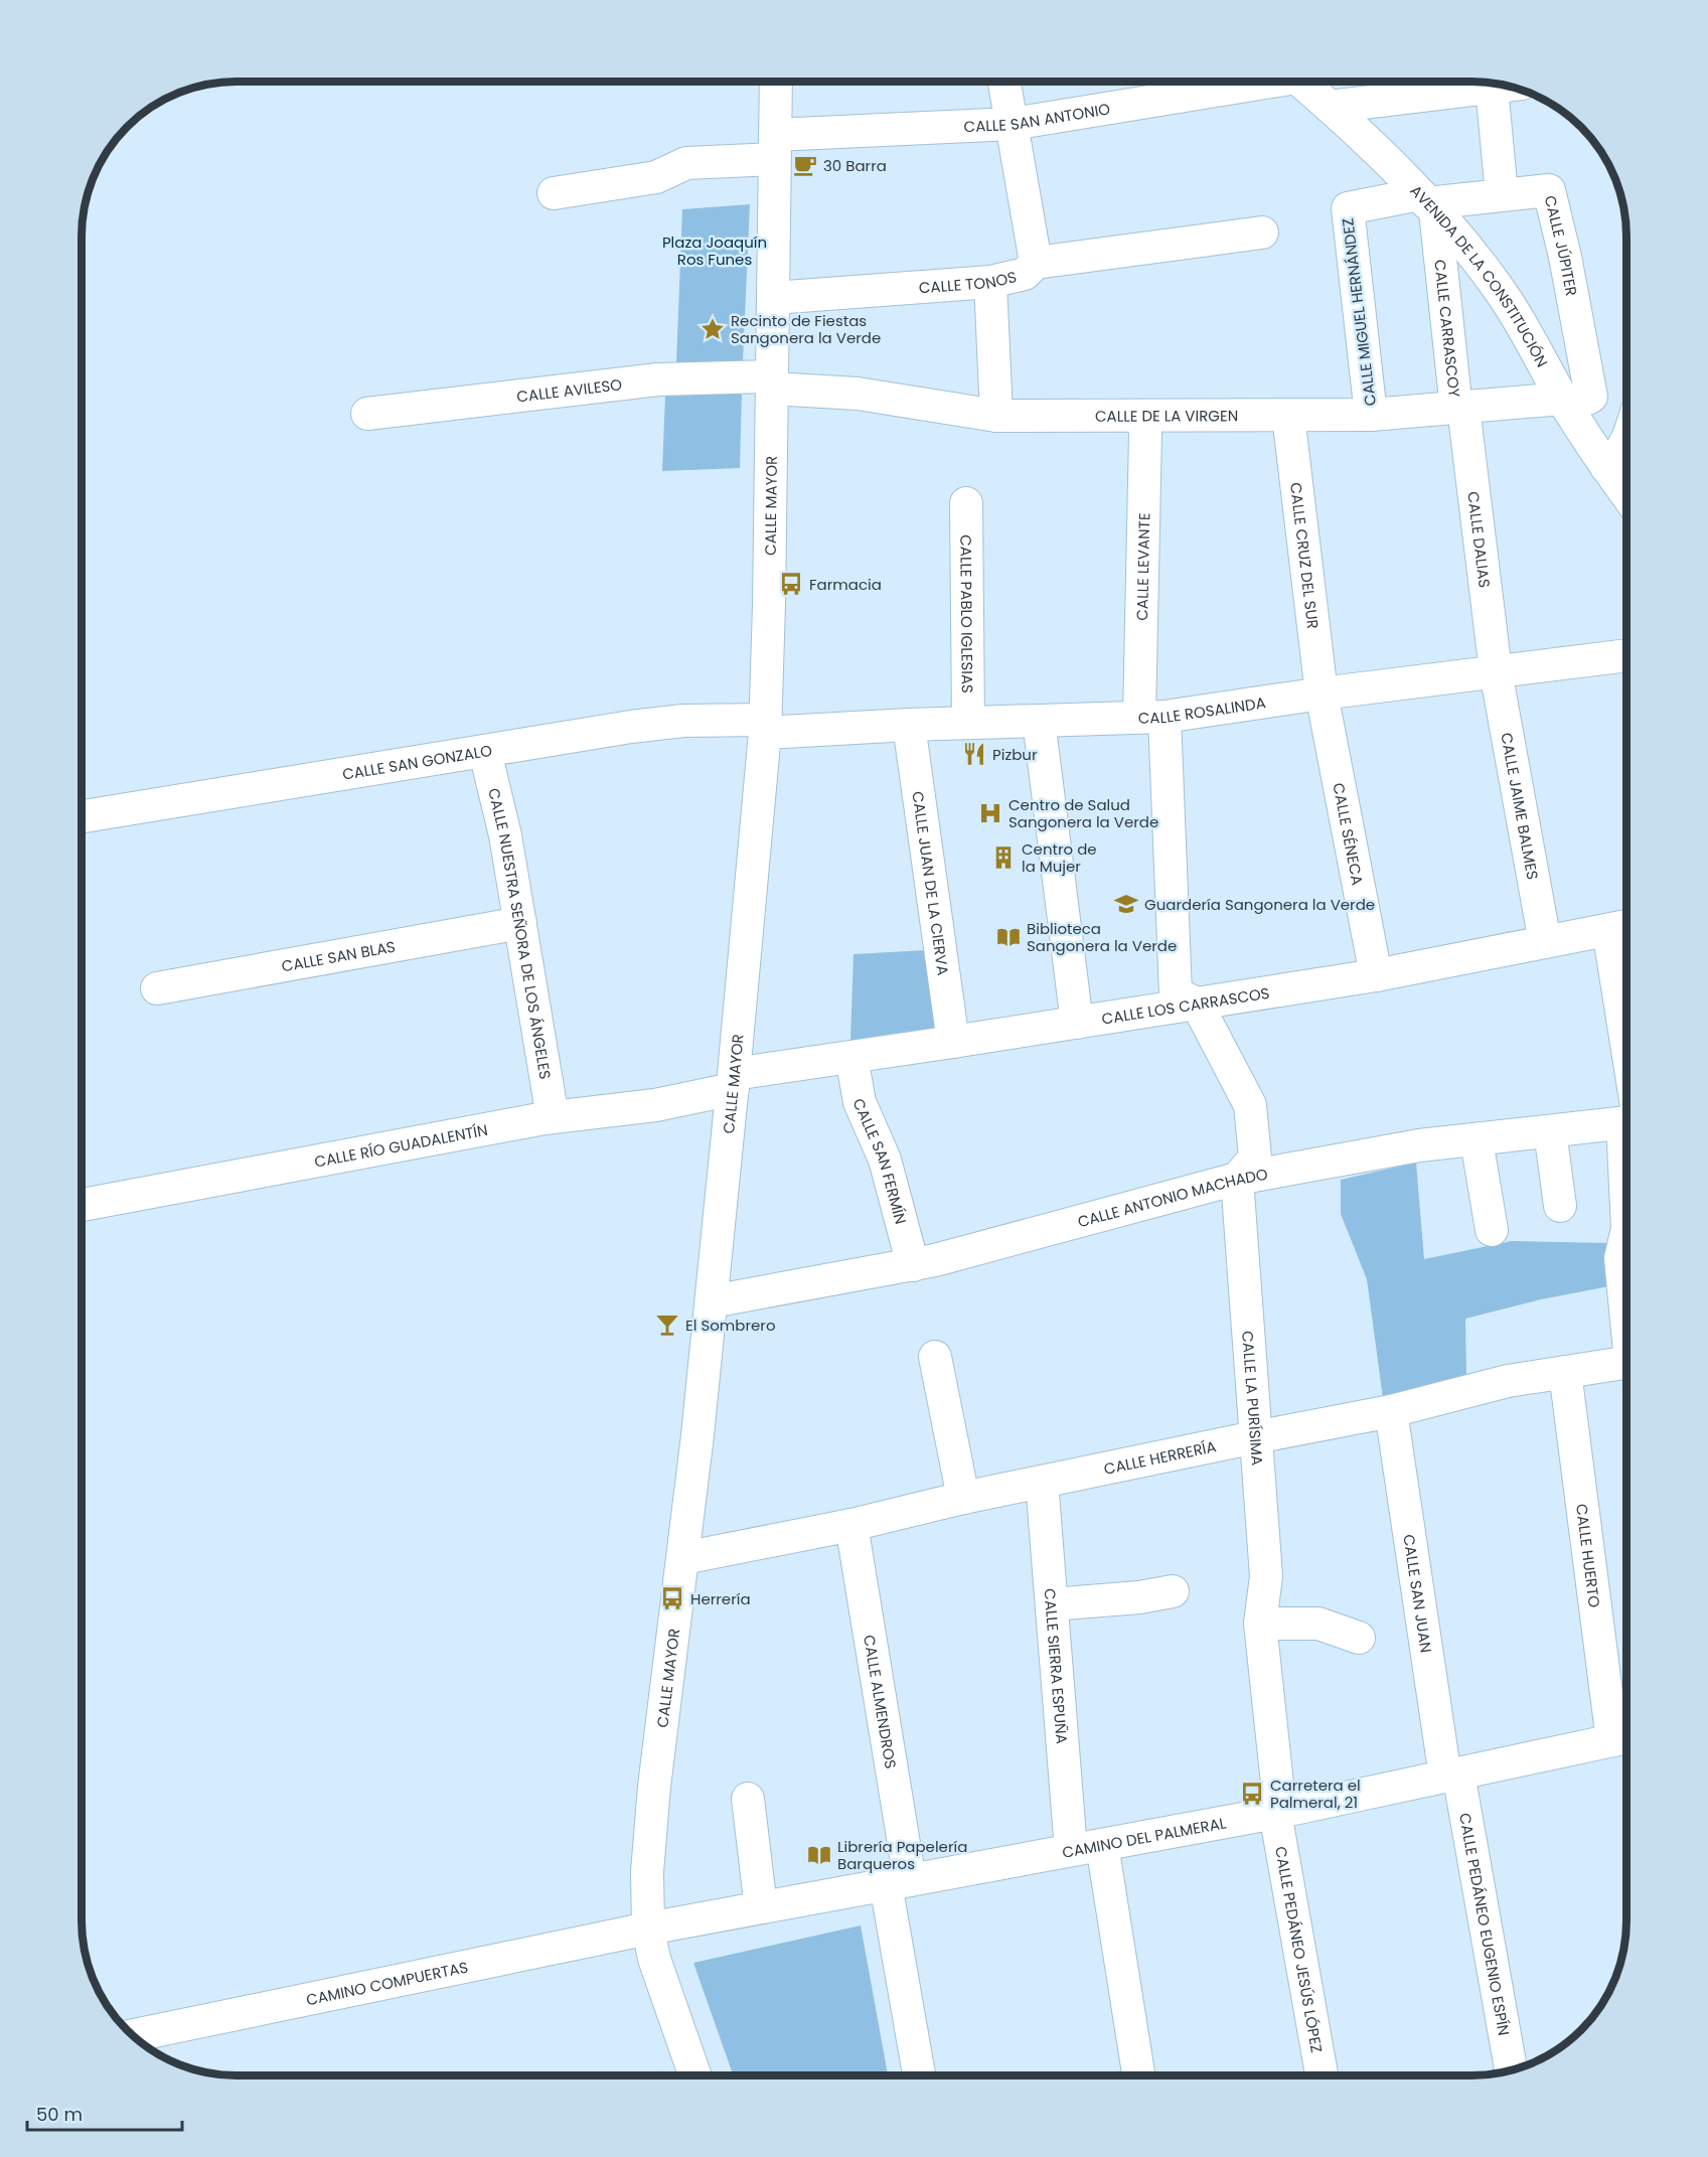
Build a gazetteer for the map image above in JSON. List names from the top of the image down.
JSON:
{
  "streets": {
    "street": [
      "CALLE SAN ANTONIO",
      "CALLE JÚPITER",
      "AVENIDA DE LA CONSTITUCIÓN",
      "CALLE TONOS",
      "CALLE MIGUEL HERNÁNDEZ",
      "CALLE CARRASCOY",
      "CALLE AVILESO",
      "CALLE DE LA VIRGEN",
      "CALLE MAYOR",
      "CALLE DALIAS",
      "CALLE CRUZ DEL SUR",
      "CALLE LEVANTE",
      "CALLE PABLO IGLESIAS",
      "CALLE ROSALINDA",
      "CALLE SAN GONZALO",
      "CALLE JAIME BALMES",
      "CALLE SÉNECA",
      "CALLE JUAN DE LA CIERVA",
      "CALLE NUESTRA SEÑORA DE LOS ÁNGELES",
      "CALLE SAN BLAS",
      "CALLE LOS CARRASCOS",
      "CALLE RÍO GUADALENTÍN",
      "CALLE SAN FERMÍN",
      "CALLE ANTONIO MACHADO",
      "CALLE LA PURÍSIMA",
      "CALLE HERRERÍA",
      "CALLE HUERTO",
      "CALLE SAN JUAN",
      "CALLE SIERRA ESPUÑA",
      "CALLE ALMENDROS",
      "CAMINO DEL PALMERAL",
      "CALLE PEDÁNEO EUGENIO ESPÍN",
      "CALLE PEDÁNEO JESÚS LÓPEZ",
      "CAMINO COMPUERTAS"
    ]
  },
  "crossings": [
    ["CALLE SAN ANTONIO", "CALLE MAYOR"],
    ["CALLE JÚPITER", "AVENIDA DE LA CONSTITUCIÓN"],
    ["CALLE JÚPITER", "CALLE MIGUEL HERNÁNDEZ"],
    ["CALLE JÚPITER", "CALLE CARRASCOY"],
    ["CALLE JÚPITER", "CALLE DE LA VIRGEN"],
    ["AVENIDA DE LA CONSTITUCIÓN", "CALLE MIGUEL HERNÁNDEZ"],
    ["AVENIDA DE LA CONSTITUCIÓN", "CALLE CARRASCOY"],
    ["AVENIDA DE LA CONSTITUCIÓN", "CALLE DE LA VIRGEN"],
    ["CALLE TONOS", "CALLE MAYOR"],
    ["CALLE MIGUEL HERNÁNDEZ", "CALLE CARRASCOY"],
    ["CALLE MIGUEL HERNÁNDEZ", "CALLE DE LA VIRGEN"],
    ["CALLE CARRASCOY", "CALLE DE LA VIRGEN"],
    ["CALLE CARRASCOY", "CALLE DALIAS"],
    ["CALLE AVILESO", "CALLE DE LA VIRGEN"],
    ["CALLE AVILESO", "CALLE MAYOR"],
    ["CALLE DE LA VIRGEN", "CALLE MAYOR"],
    ["CALLE DE LA VIRGEN", "CALLE DALIAS"],
    ["CALLE DE LA VIRGEN", "CALLE CRUZ DEL SUR"],
    ["CALLE DE LA VIRGEN", "CALLE LEVANTE"],
    ["CALLE MAYOR", "CALLE ROSALINDA"],
    ["CALLE MAYOR", "CALLE SAN GONZALO"],
    ["CALLE MAYOR", "CALLE LOS CARRASCOS"],
    ["CALLE MAYOR", "CALLE RÍO GUADALENTÍN"],
    ["CALLE MAYOR", "CALLE ANTONIO MACHADO"],
    ["CALLE MAYOR", "CALLE HERRERÍA"],
    ["CALLE MAYOR", "CAMINO DEL PALMERAL"],
    ["CALLE MAYOR", "CAMINO COMPUERTAS"],
    ["CALLE DALIAS", "CALLE ROSALINDA"],
    ["CALLE DALIAS", "CALLE JAIME BALMES"],
    ["CALLE CRUZ DEL SUR", "CALLE ROSALINDA"],
    ["CALLE CRUZ DEL SUR", "CALLE SÉNECA"],
    ["CALLE LEVANTE", "CALLE ROSALINDA"],
    ["CALLE LEVANTE", "CALLE LOS CARRASCOS"],
    ["CALLE PABLO IGLESIAS", "CALLE ROSALINDA"],
    ["CALLE ROSALINDA", "CALLE SAN GONZALO"],
    ["CALLE ROSALINDA", "CALLE JAIME BALMES"],
    ["CALLE ROSALINDA", "CALLE SÉNECA"],
    ["CALLE ROSALINDA", "CALLE JUAN DE LA CIERVA"],
    ["CALLE SAN GONZALO", "CALLE NUESTRA SEÑORA DE LOS ÁNGELES"],
    ["CALLE JAIME BALMES", "CALLE LOS CARRASCOS"],
    ["CALLE SÉNECA", "CALLE LOS CARRASCOS"],
    ["CALLE JUAN DE LA CIERVA", "CALLE LOS CARRASCOS"],
    ["CALLE NUESTRA SEÑORA DE LOS ÁNGELES", "CALLE SAN BLAS"],
    ["CALLE NUESTRA SEÑORA DE LOS ÁNGELES", "CALLE RÍO GUADALENTÍN"],
    ["CALLE LOS CARRASCOS", "CALLE RÍO GUADALENTÍN"],
    ["CALLE LOS CARRASCOS", "CALLE SAN FERMÍN"],
    ["CALLE SAN FERMÍN", "CALLE ANTONIO MACHADO"],
    ["CALLE ANTONIO MACHADO", "CALLE LA PURÍSIMA"],
    ["CALLE LA PURÍSIMA", "CALLE HERRERÍA"],
    ["CALLE LA PURÍSIMA", "CAMINO DEL PALMERAL"],
    ["CALLE LA PURÍSIMA", "CALLE PEDÁNEO JESÚS LÓPEZ"],
    ["CALLE HERRERÍA", "CALLE HUERTO"],
    ["CALLE HERRERÍA", "CALLE SAN JUAN"],
    ["CALLE HERRERÍA", "CALLE SIERRA ESPUÑA"],
    ["CALLE HERRERÍA", "CALLE ALMENDROS"],
    ["CALLE HUERTO", "CAMINO DEL PALMERAL"],
    ["CALLE SAN JUAN", "CAMINO DEL PALMERAL"],
    ["CALLE SAN JUAN", "CALLE PEDÁNEO EUGENIO ESPÍN"],
    ["CALLE SIERRA ESPUÑA", "CAMINO DEL PALMERAL"],
    ["CALLE ALMENDROS", "CAMINO DEL PALMERAL"],
    ["CAMINO DEL PALMERAL", "CALLE PEDÁNEO EUGENIO ESPÍN"],
    ["CAMINO DEL PALMERAL", "CALLE PEDÁNEO JESÚS LÓPEZ"],
    ["CAMINO DEL PALMERAL", "CAMINO COMPUERTAS"]
  ],
  "parks": ["Plaza Joaquín Ros Funes"],
  "places": {
    "cafe": ["30 Barra"],
    "place": ["Recinto de Fiestas Sangonera la Verde"],
    "bus stop": ["Farmacia", "Herrería", "Carretera el Palmeral, 21"],
    "restaurant": ["Pizbur"],
    "hospital": ["Centro de Salud Sangonera la Verde"],
    "building": ["Centro de la Mujer"],
    "school or university": ["Guardería Sangonera la Verde"],
    "library": ["Biblioteca Sangonera la Verde", "Librería Papelería Barqueros"],
    "bar": ["El Sombrero"]
  },
  "scale_bar": "50 m"
}
